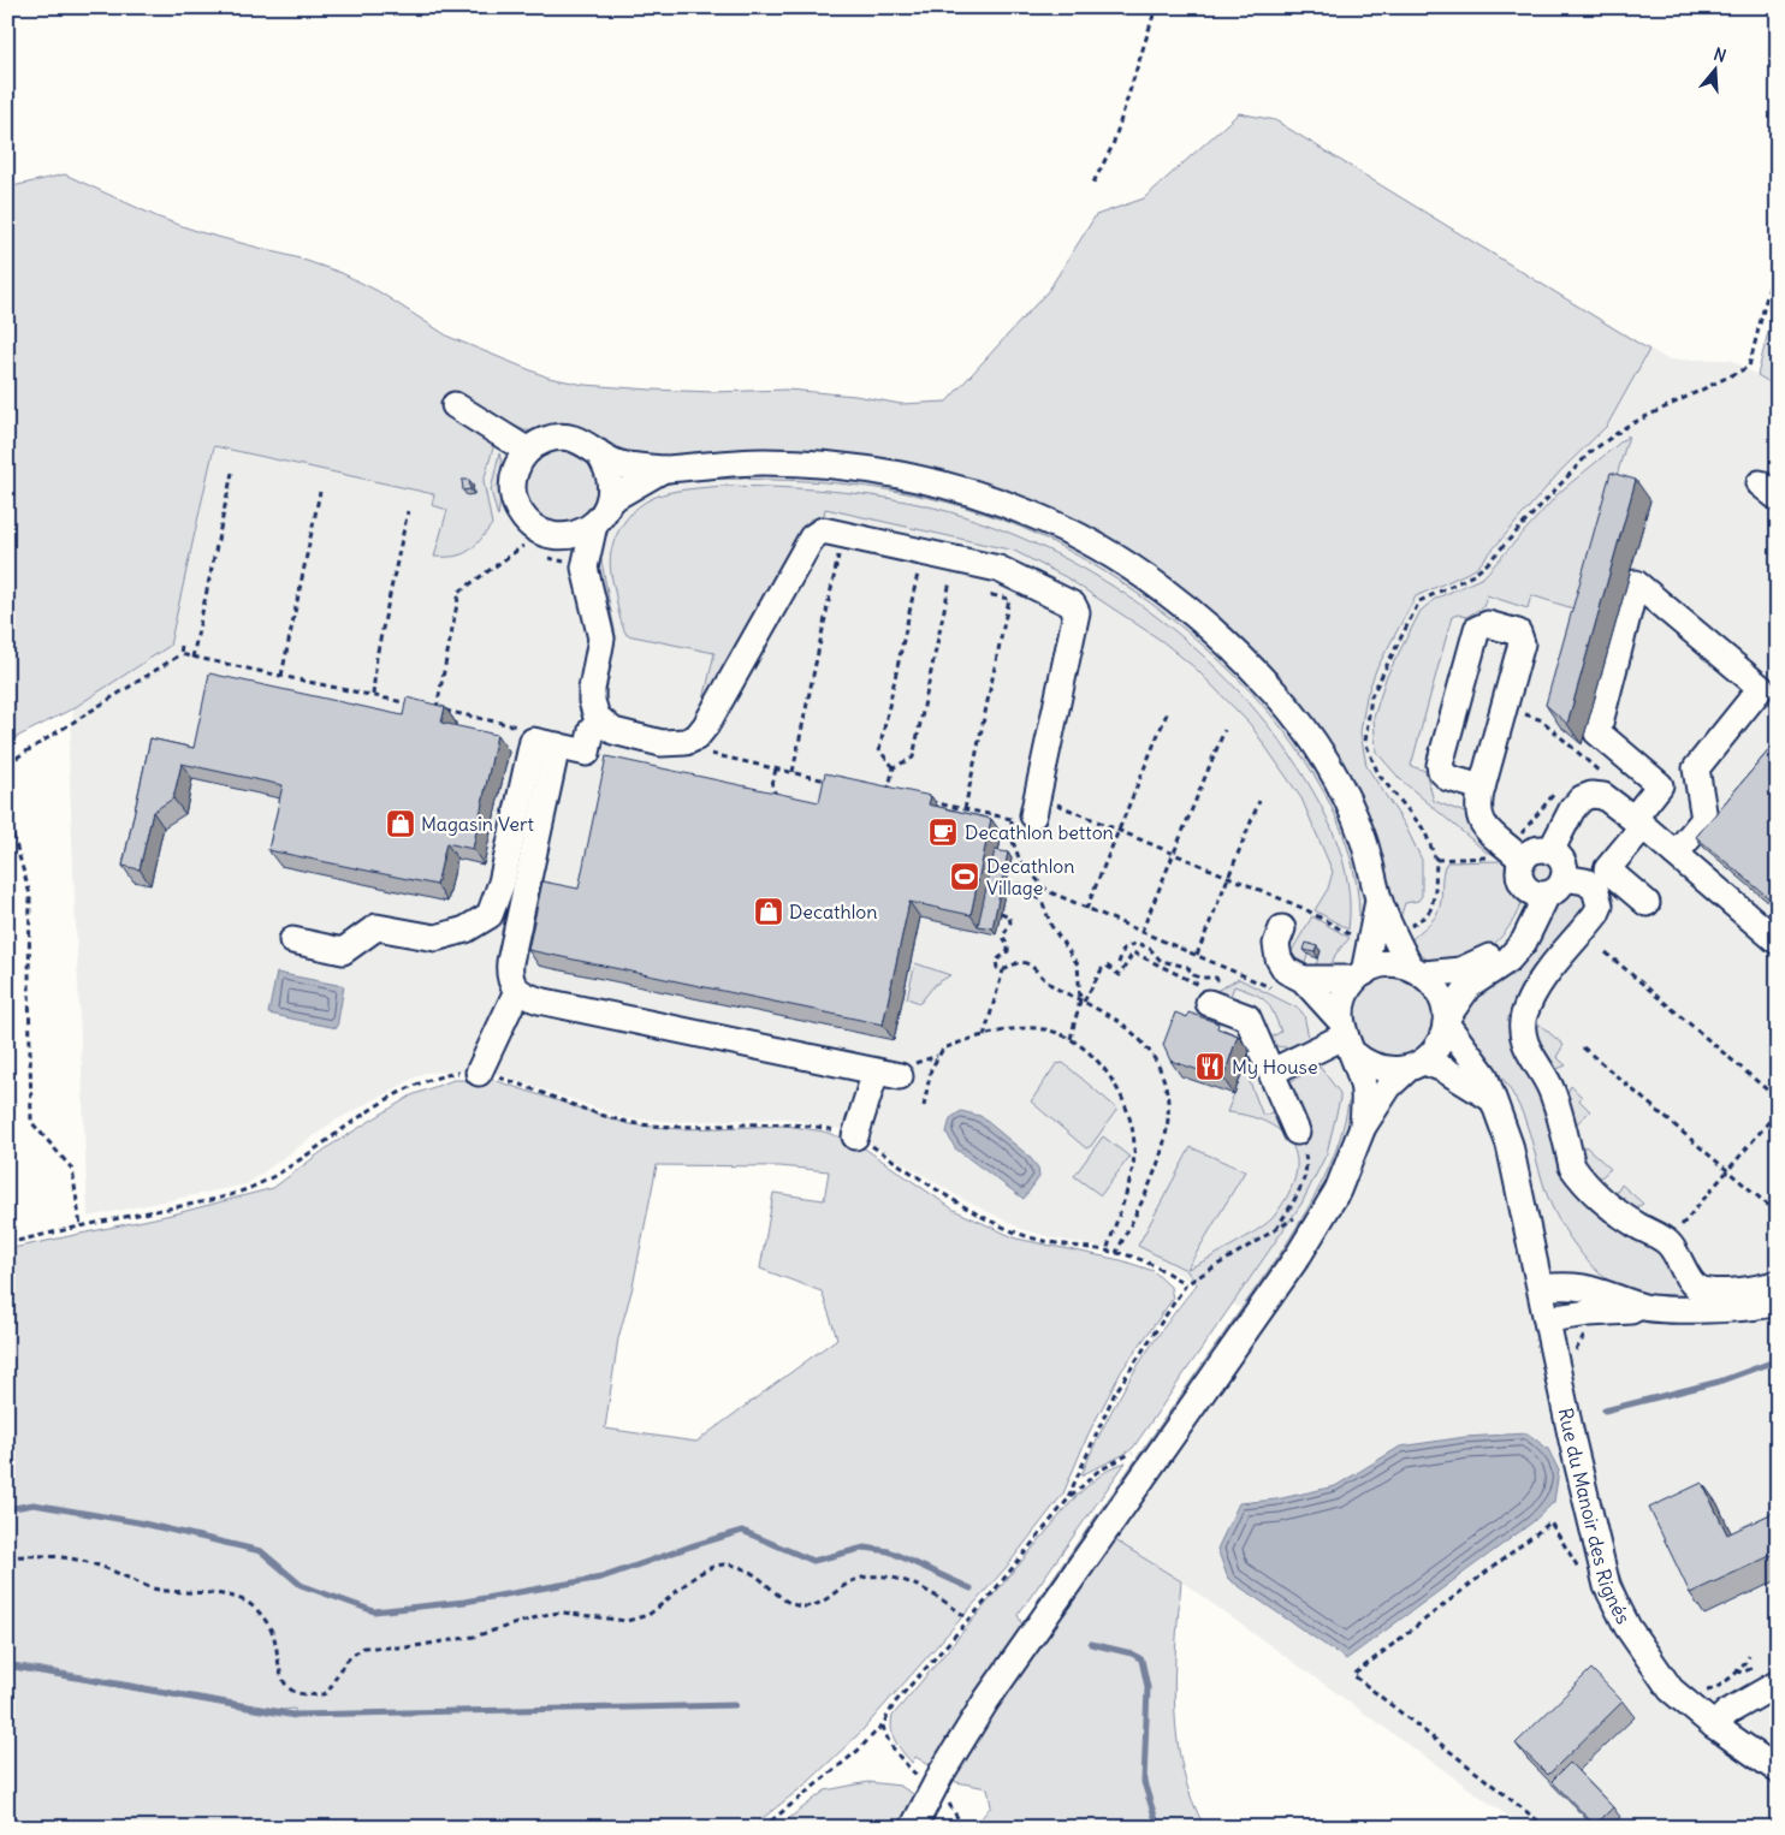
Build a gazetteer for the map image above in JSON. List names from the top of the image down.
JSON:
{
  "streets": {
    "street": ["Rue du Manoir des Rignés"]
  },
  "places": {
    "shop": ["Magasin Vert", "Decathlon"],
    "cafe": ["Decathlon betton"],
    "sports": ["Decathlon Village"],
    "restaurant": ["My House"]
  },
  "north": "top"
}
